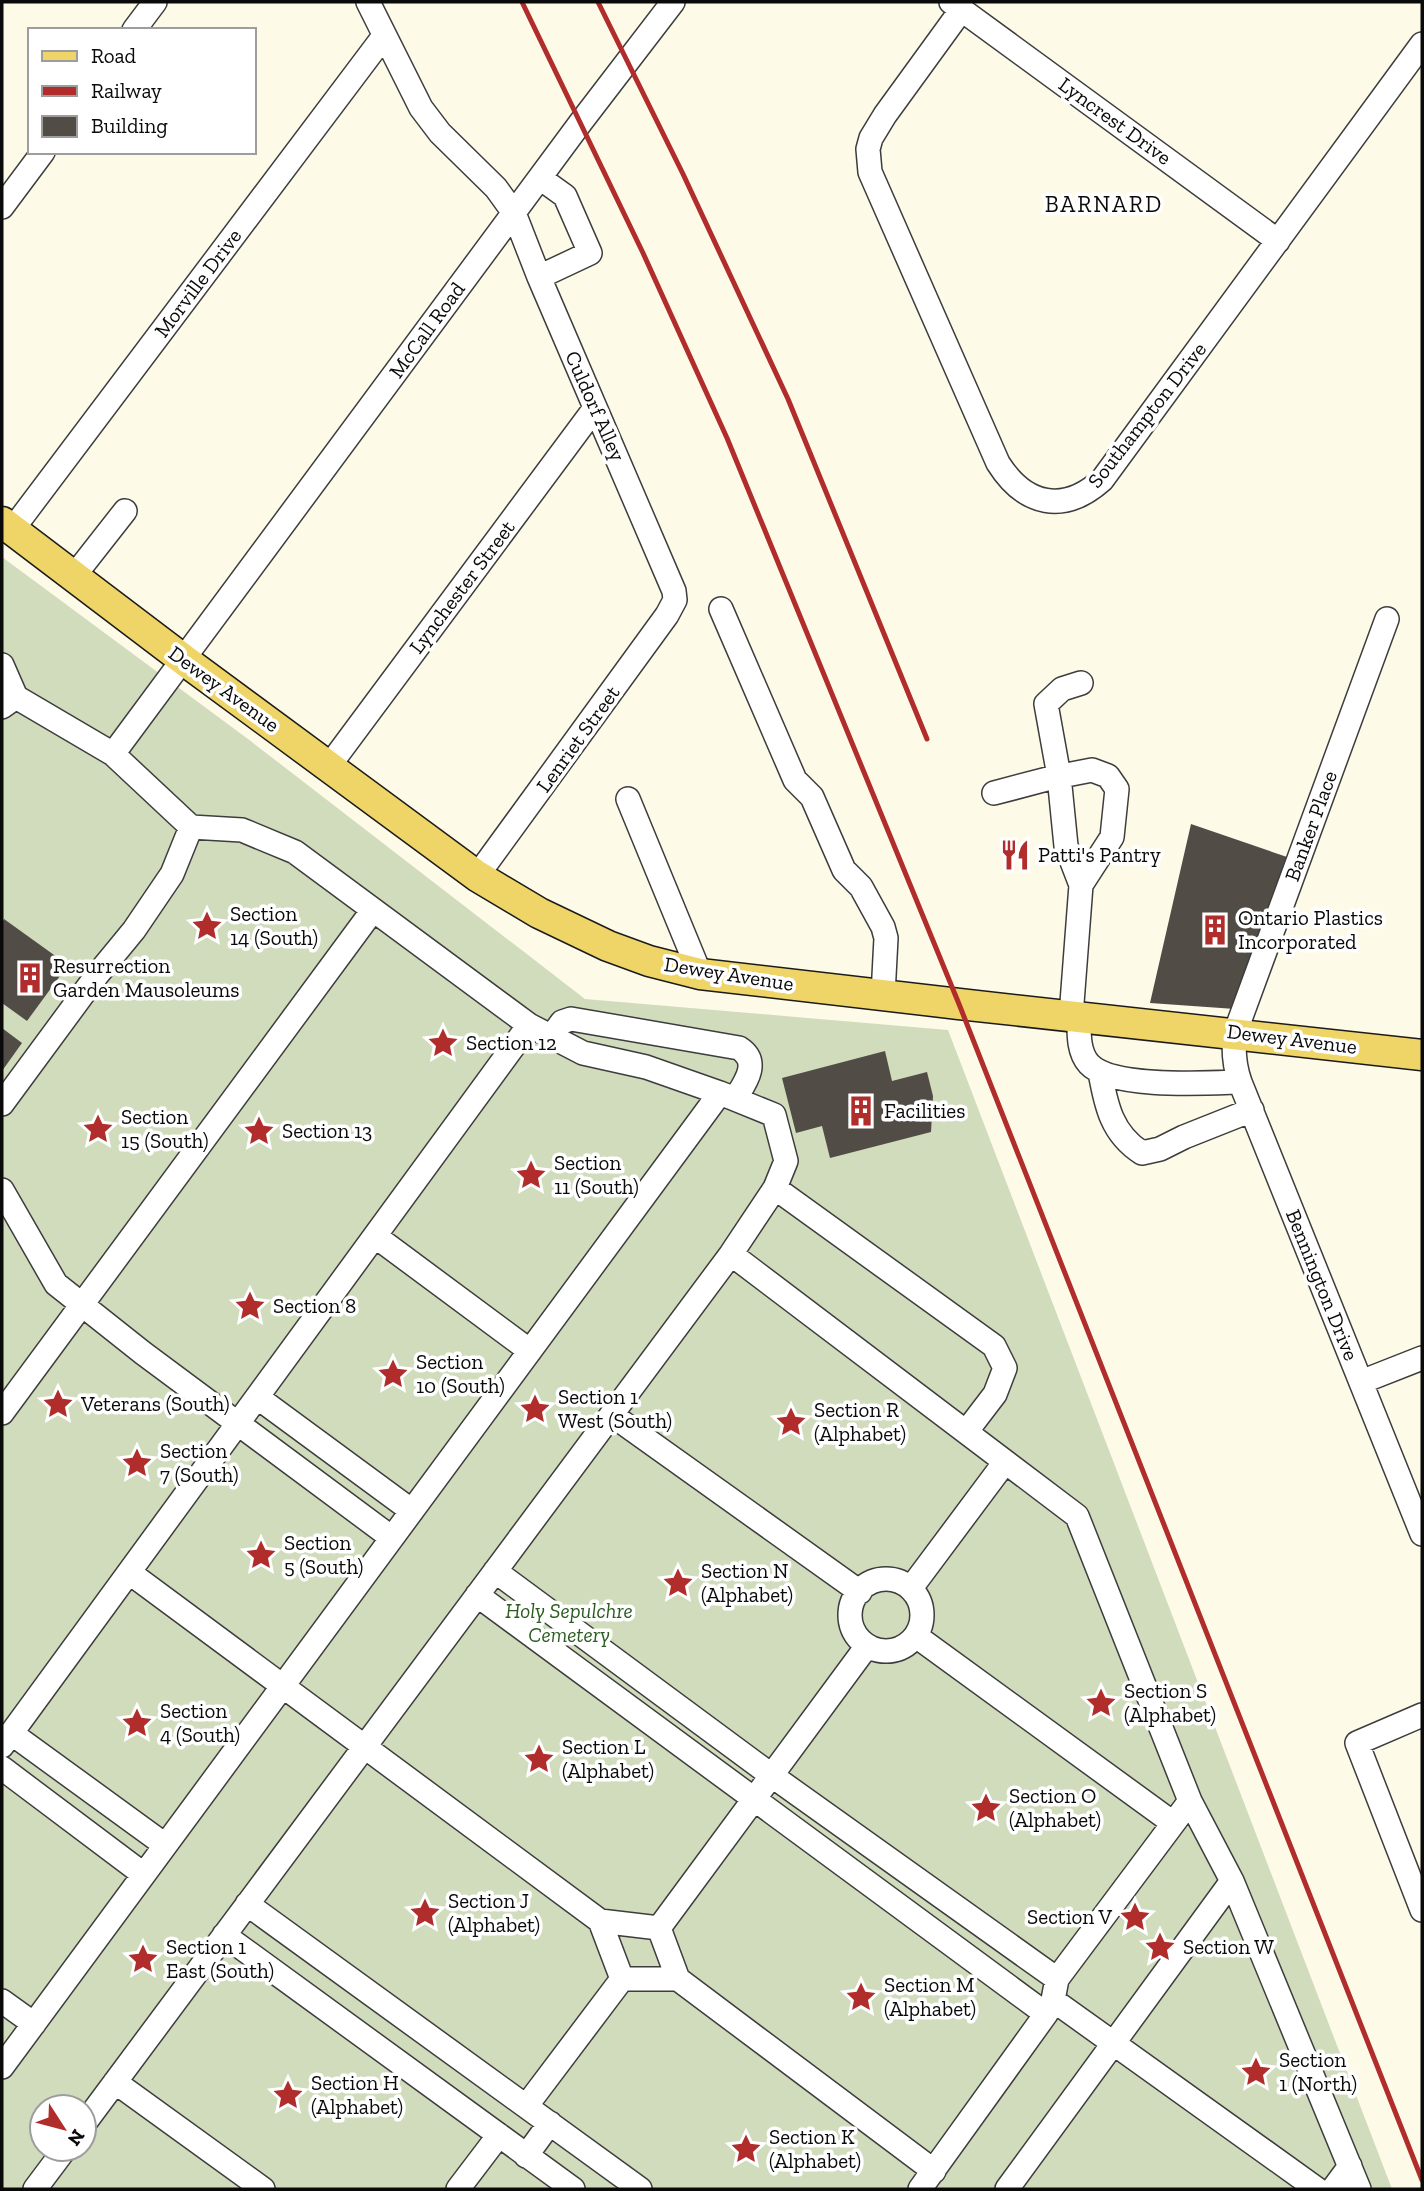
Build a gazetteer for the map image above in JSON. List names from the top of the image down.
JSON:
{
  "streets": {
    "main road": ["Dewey Avenue"],
    "street": [
      "Lyncrest Drive",
      "Morville Drive",
      "McCall Road",
      "Culdorf Alley",
      "Southampton Drive",
      "Lynchester Street",
      "Lenriet Street",
      "Banker Place",
      "Bennington Drive"
    ]
  },
  "crossings": [
    ["Lyncrest Drive", "Southampton Drive"],
    ["Morville Drive", "Culdorf Alley"],
    ["Morville Drive", "Dewey Avenue"],
    ["McCall Road", "Culdorf Alley"],
    ["McCall Road", "Dewey Avenue"],
    ["Culdorf Alley", "Lynchester Street"],
    ["Culdorf Alley", "Lenriet Street"],
    ["Lynchester Street", "Dewey Avenue"],
    ["Dewey Avenue", "Lenriet Street"],
    ["Dewey Avenue", "Banker Place"],
    ["Dewey Avenue", "Bennington Drive"],
    ["Banker Place", "Bennington Drive"]
  ],
  "districts": ["BARNARD"],
  "parks": ["Holy Sepulchre Cemetery"],
  "places": {
    "restaurant": ["Patti's Pantry"],
    "place": [
      "Section 14 (South)",
      "Section 12",
      "Section 15 (South)",
      "Section 13",
      "Section 11 (South)",
      "Section 8",
      "Section 10 (South)",
      "Veterans (South)",
      "Section 1 West (South)",
      "Section R (Alphabet)",
      "Section 7 (South)",
      "Section 5 (South)",
      "Section N (Alphabet)",
      "Section S (Alphabet)",
      "Section 4 (South)",
      "Section L (Alphabet)",
      "Section O (Alphabet)",
      "Section J (Alphabet)",
      "Section V",
      "Section W",
      "Section 1 East (South)",
      "Section M (Alphabet)",
      "Section 1 (North)",
      "Section H (Alphabet)",
      "Section K (Alphabet)"
    ],
    "building": ["Ontario Plastics Incorporated", "Resurrection Garden Mausoleums", "Facilities"]
  },
  "legend": ["Road", "Railway", "Building"],
  "north": "bottom right"
}
